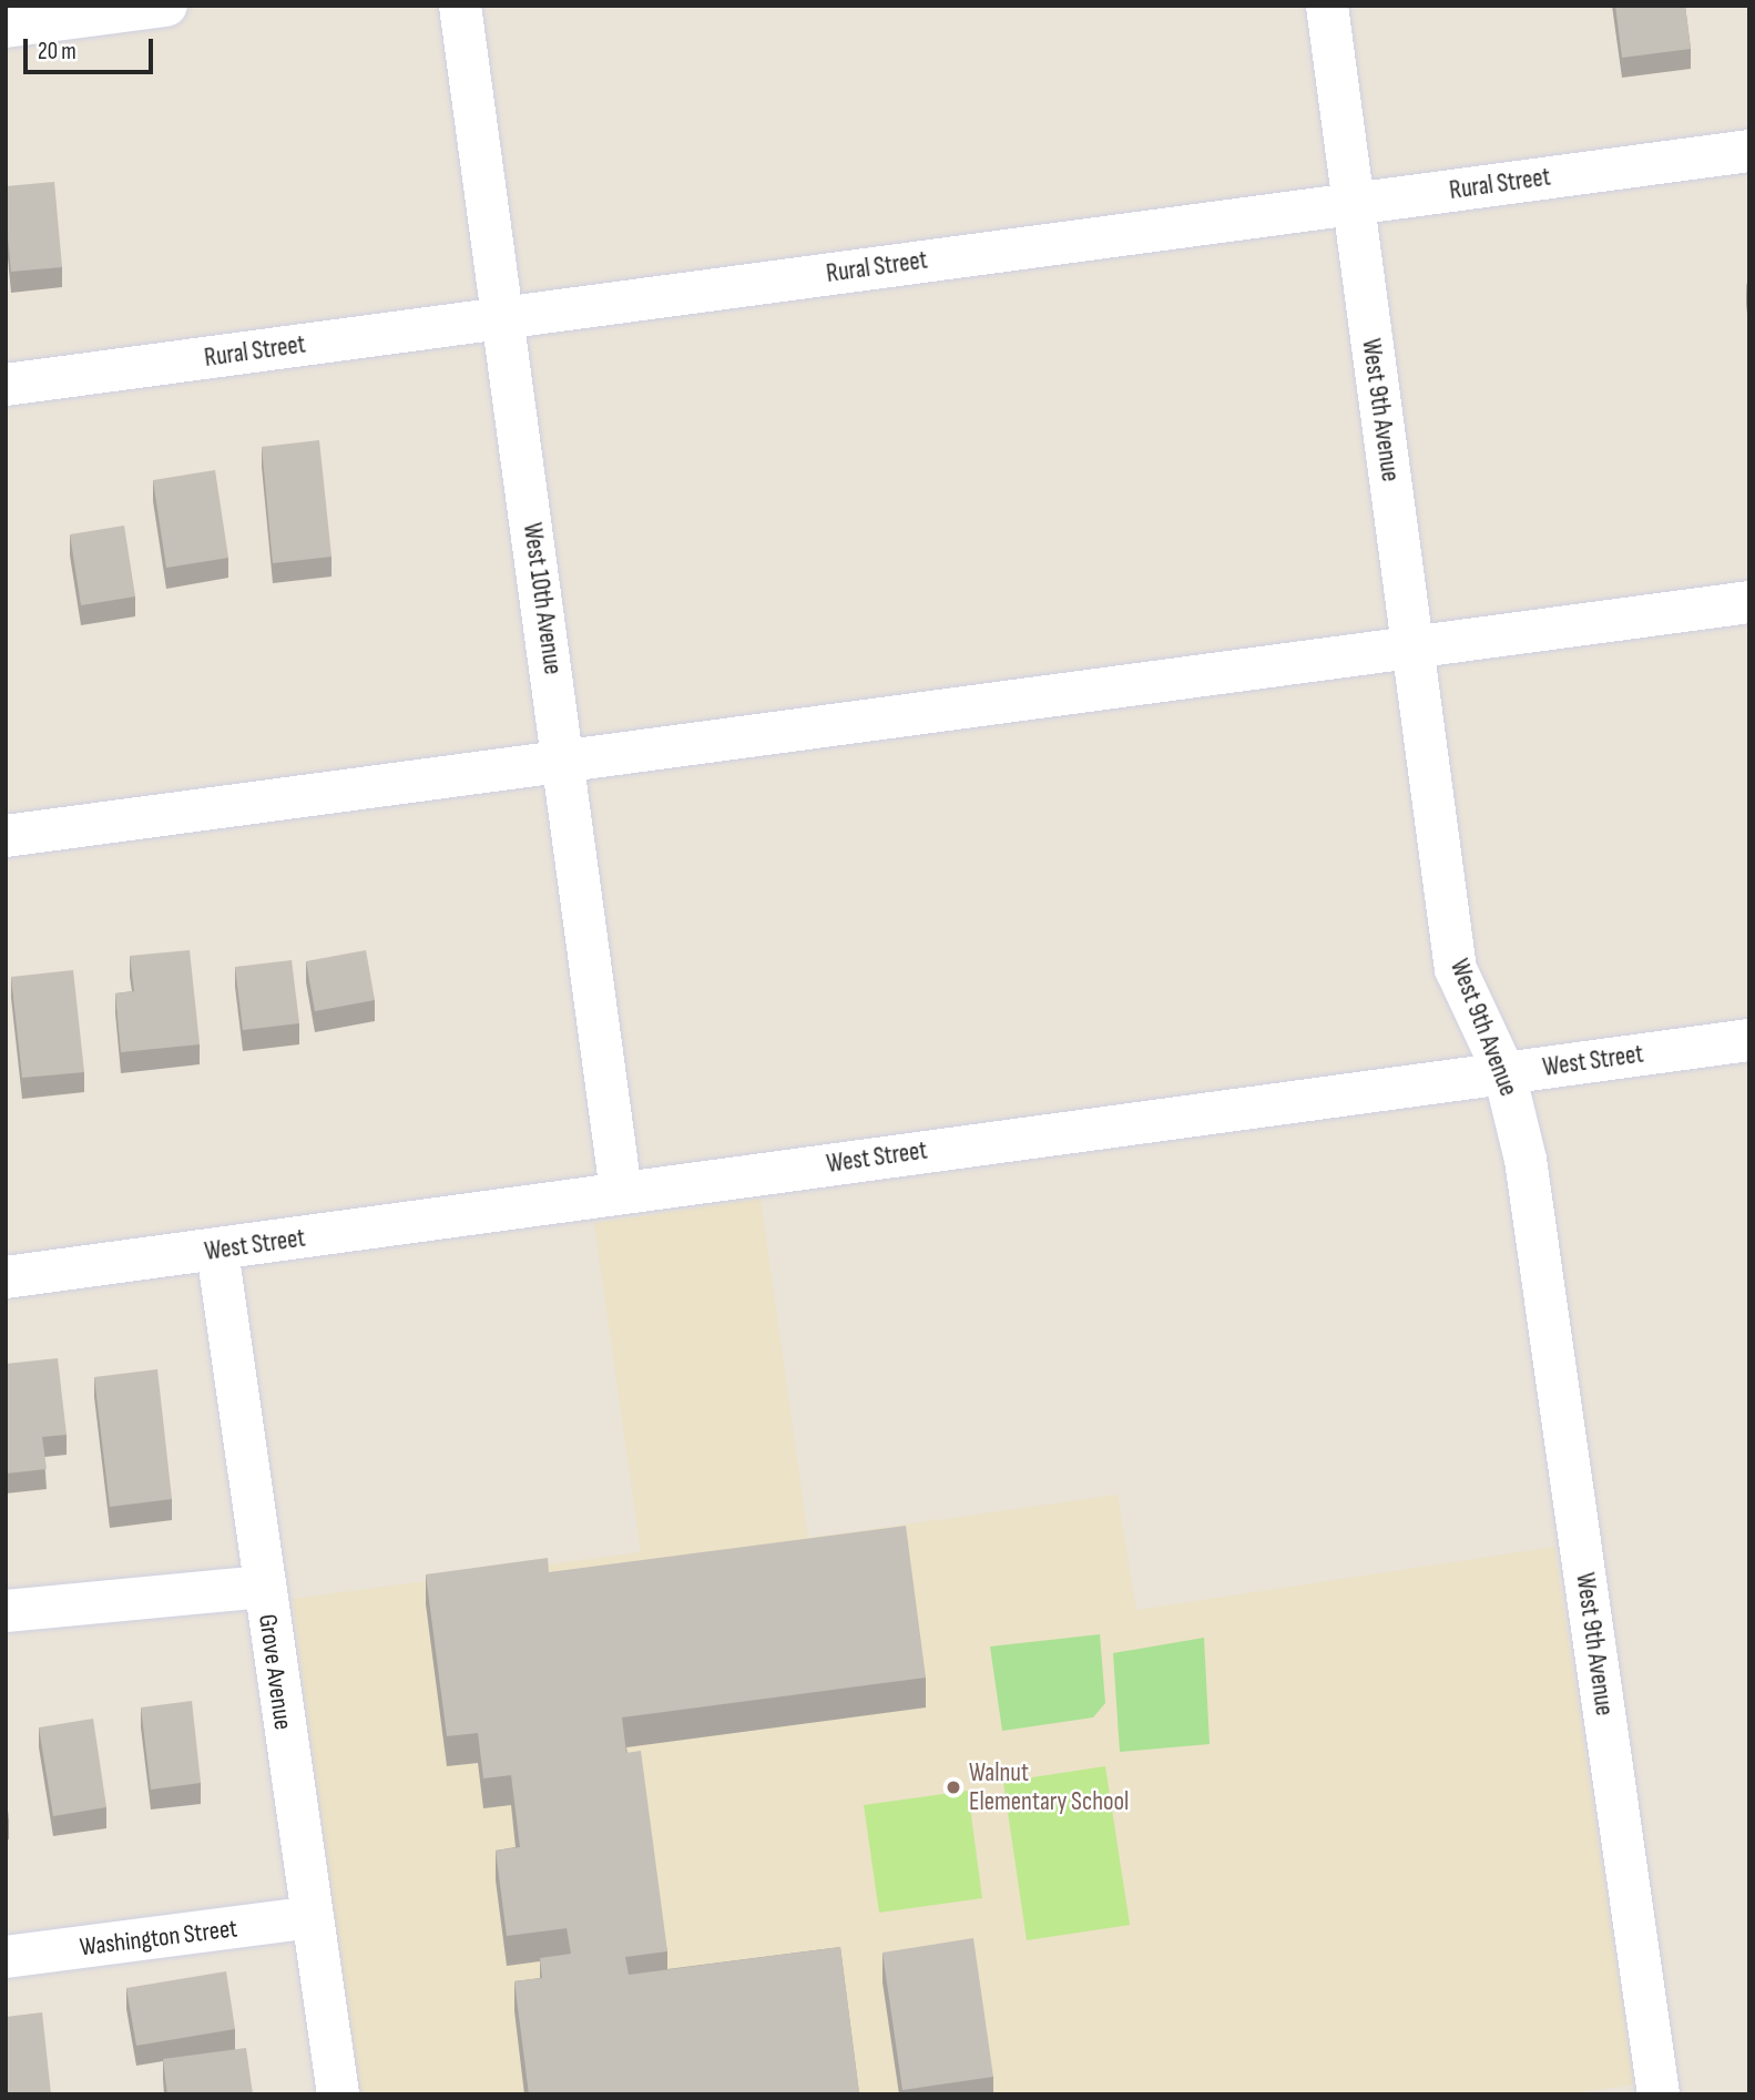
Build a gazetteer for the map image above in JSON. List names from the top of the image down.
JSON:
{
  "streets": {
    "street": [
      "Rural Street",
      "West 9th Avenue",
      "West 10th Avenue",
      "West Street",
      "Grove Avenue",
      "Washington Street"
    ]
  },
  "crossings": [
    ["Rural Street", "West 9th Avenue"],
    ["Rural Street", "West 10th Avenue"],
    ["West 9th Avenue", "West Street"],
    ["West 10th Avenue", "West Street"],
    ["West Street", "Grove Avenue"],
    ["Grove Avenue", "Washington Street"]
  ],
  "places": ["Walnut Elementary School"],
  "scale_bar": "20 m"
}
